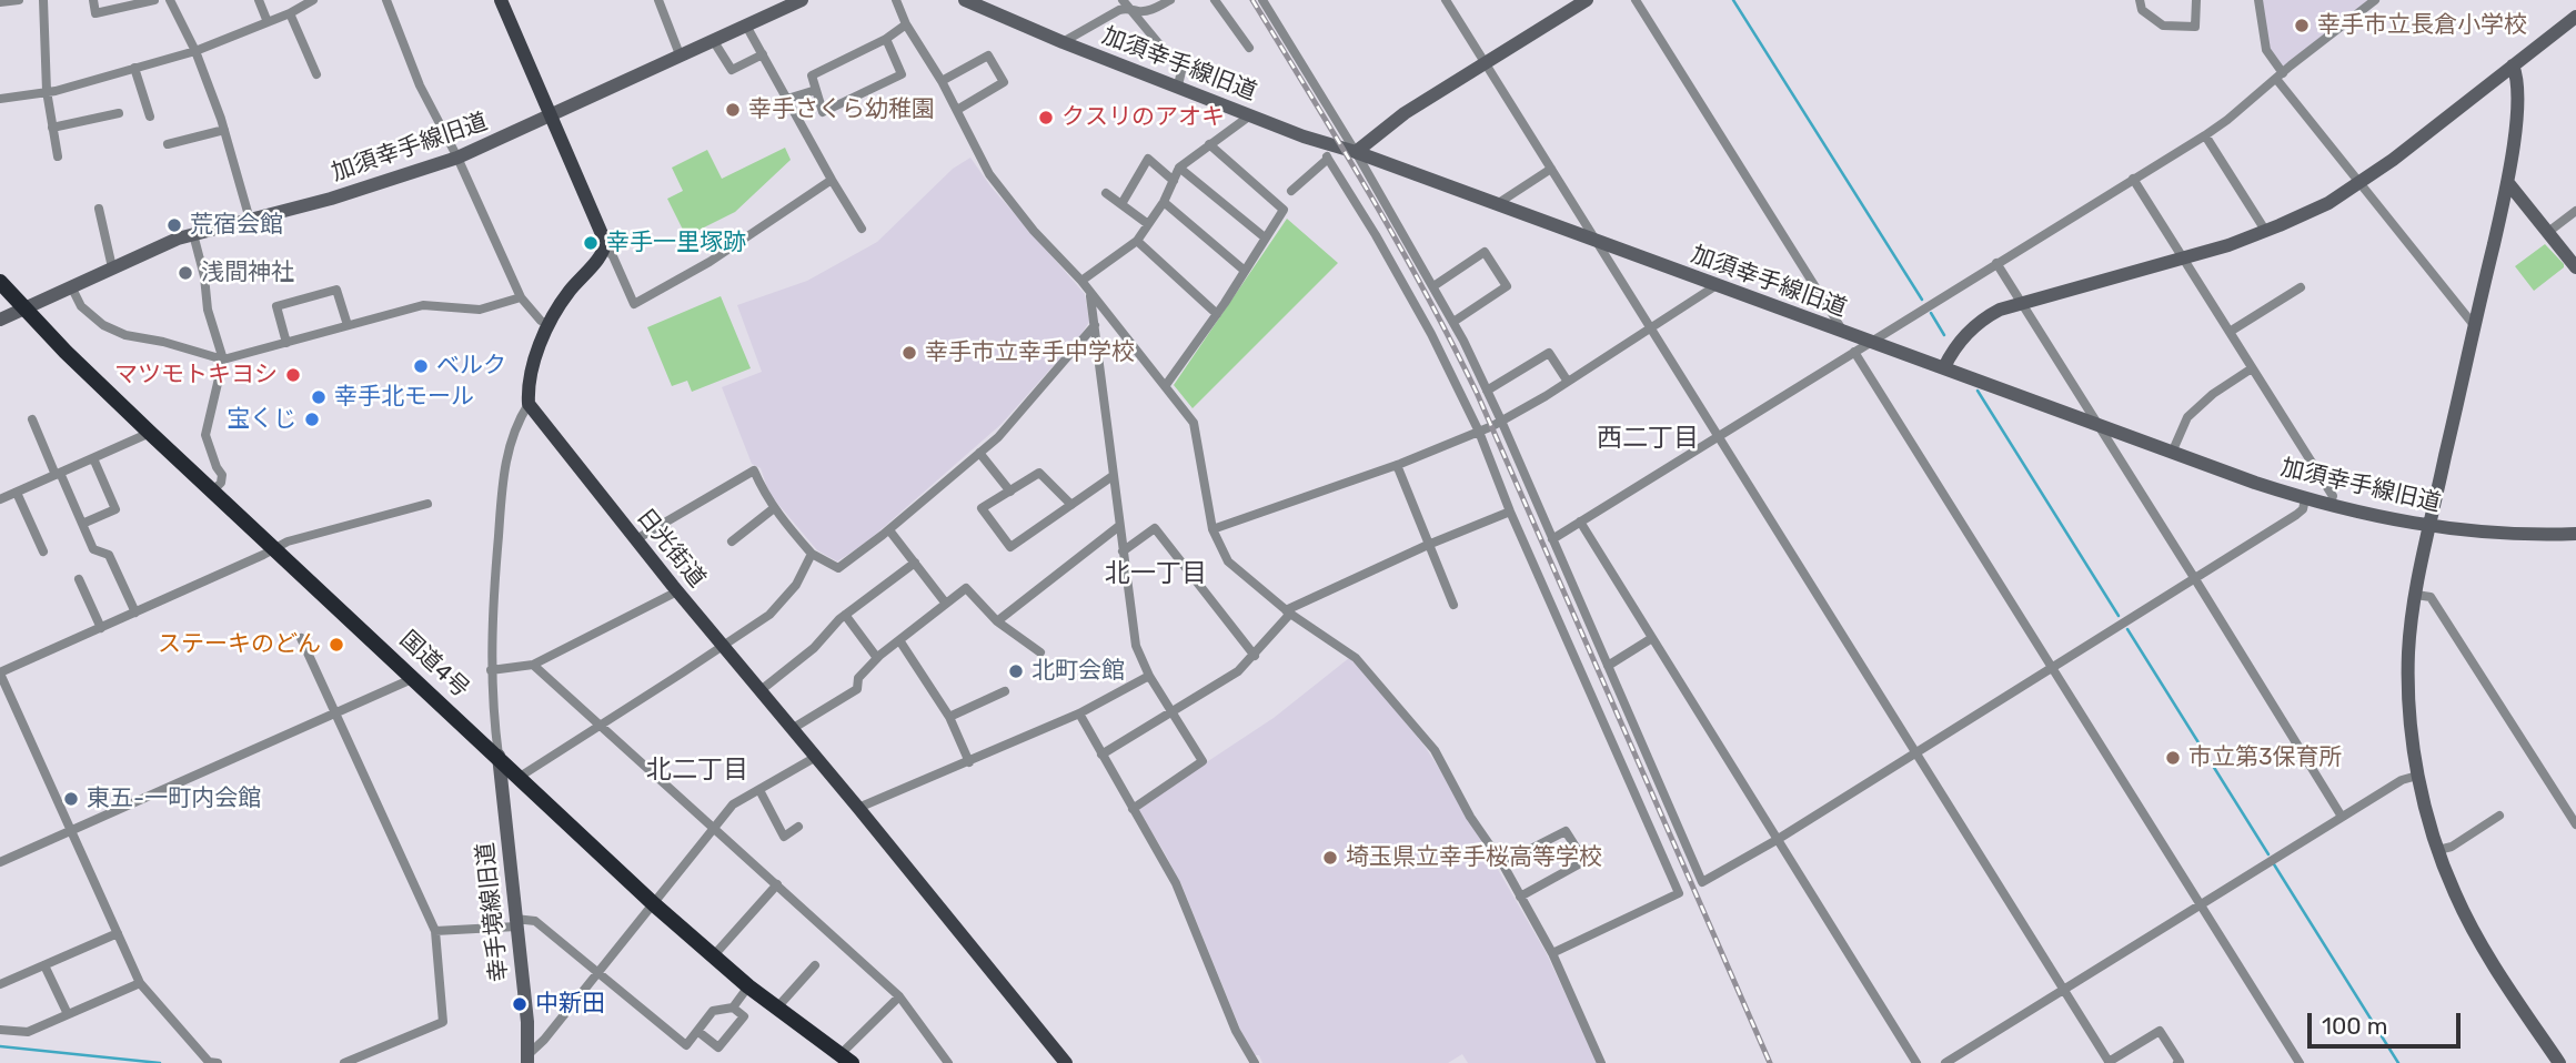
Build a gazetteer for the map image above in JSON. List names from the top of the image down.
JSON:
{
  "streets": {
    "highway": ["国道4号"],
    "main road": ["日光街道"],
    "street": ["加須幸手線旧道", "幸手境線旧道"]
  },
  "crossings": [
    ["加須幸手線旧道", "国道4号"],
    ["国道4号", "幸手境線旧道"]
  ],
  "districts": ["西二丁目", "北一丁目", "北二丁目"],
  "places": [
    "幸手市立長倉小学校",
    "幸手さくら幼稚園",
    "クスリのアオキ",
    "荒宿会館",
    "幸手一里塚跡",
    "浅間神社",
    "幸手市立幸手中学校",
    "ベルク",
    "マツモトキヨシ",
    "幸手北モール",
    "宝くじ",
    "ステーキのどん",
    "北町会館",
    "市立第3保育所",
    "東五-一町内会館",
    "埼玉県立幸手桜高等学校",
    "中新田"
  ],
  "scale_bar": "100 m"
}
